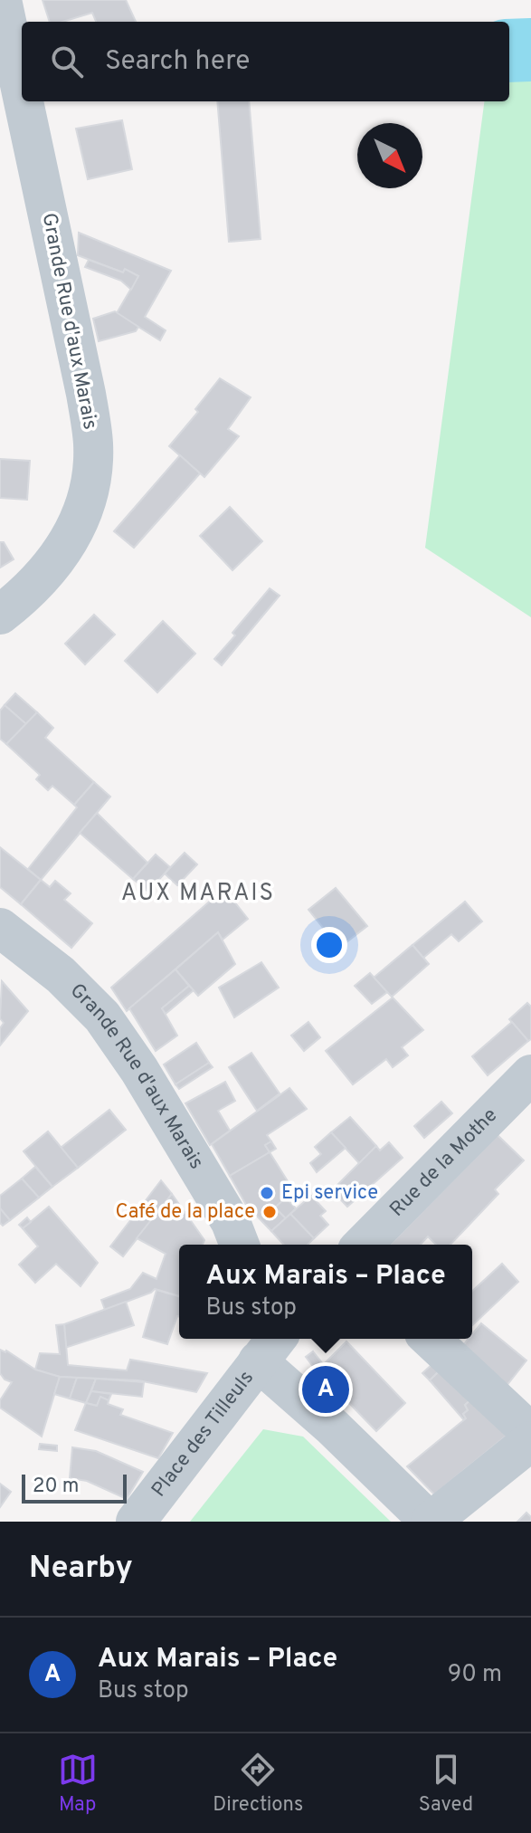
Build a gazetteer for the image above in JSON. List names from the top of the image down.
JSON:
{
  "streets": {
    "street": ["Grande Rue d'aux Marais", "Rue de la Mothe", "Place des Tilleuls"]
  },
  "districts": ["AUX MARAIS"],
  "places": ["Epi service", "Café de la place"],
  "scale_bar": "20 m",
  "north": "bottom right",
  "page": {
    "search": "Search here",
    "popup": ["Aux Marais – Place", "Bus stop"],
    "pins": "A",
    "scale": "20 m",
    "heading": "Nearby",
    "list": [
      {
        "mark": "A",
        "name": "Aux Marais – Place",
        "note": "Bus stop",
        "value": "90 m"
      }
    ],
    "nav": ["Map", "Directions", "Saved"]
  }
}
